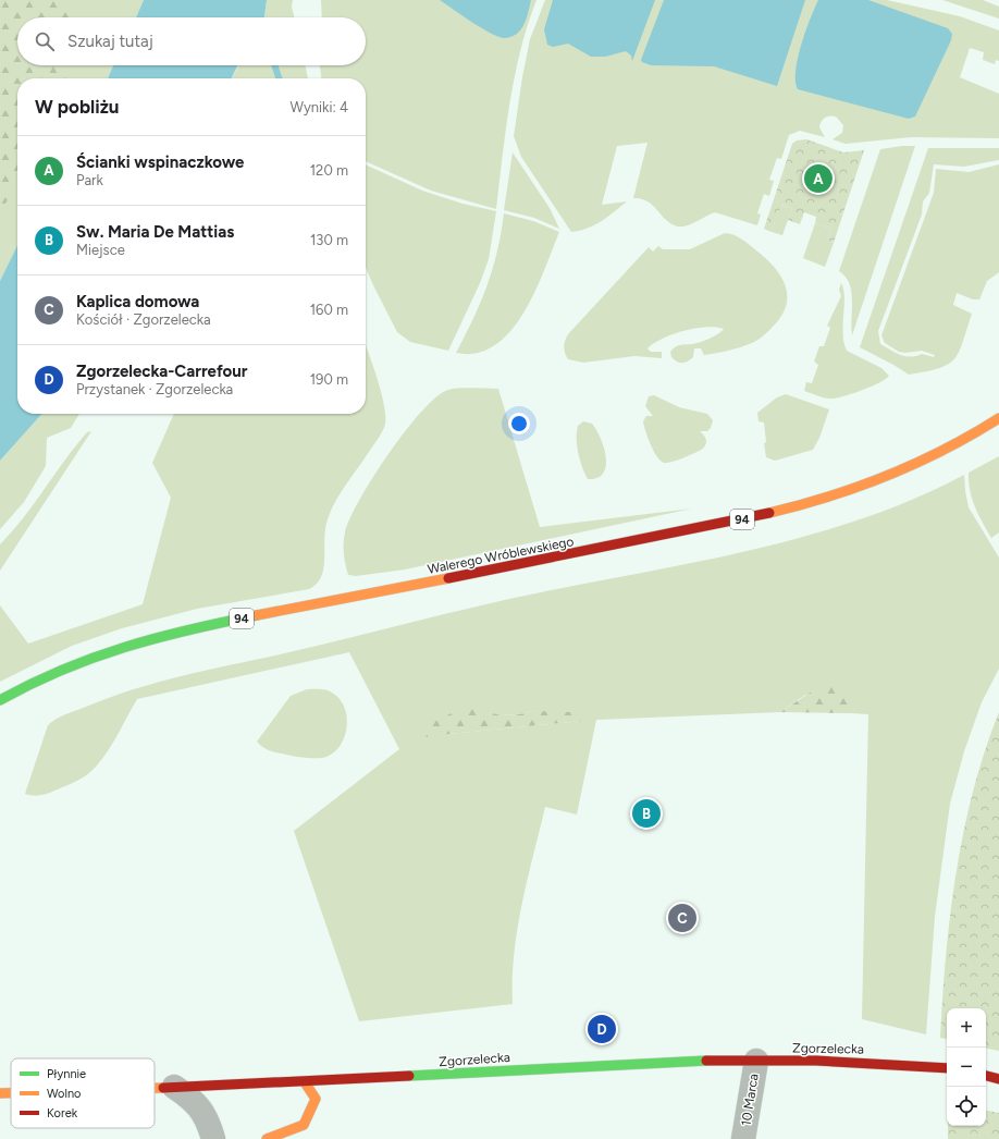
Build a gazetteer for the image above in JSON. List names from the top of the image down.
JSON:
{
  "streets": {
    "street": [
      "94",
      "Walerego Wróblewskiego",
      "Zgorzelecka",
      "10 Marca"
    ]
  },
  "crossings": [
    ["Zgorzelecka", "10 Marca"]
  ],
  "legend": ["Płynnie", "Wolno", "Korek"],
  "page": {
    "search": "Szukaj tutaj",
    "heading": ["W pobliżu", "Wyniki: 4"],
    "list": [
      {
        "mark": "A",
        "name": "Ścianki wspinaczkowe",
        "note": "Park",
        "value": "120 m"
      },
      {
        "mark": "B",
        "name": "Sw. Maria De Mattias",
        "note": "Miejsce",
        "value": "130 m"
      },
      {
        "mark": "C",
        "name": "Kaplica domowa",
        "note": "Kościół · Zgorzelecka",
        "value": "160 m"
      },
      {
        "mark": "D",
        "name": "Zgorzelecka-Carrefour",
        "note": "Przystanek · Zgorzelecka",
        "value": "190 m"
      }
    ],
    "pins": [
      "A",
      "B",
      "C",
      "D"
    ],
    "map_buttons": ["+", "−"]
  }
}
